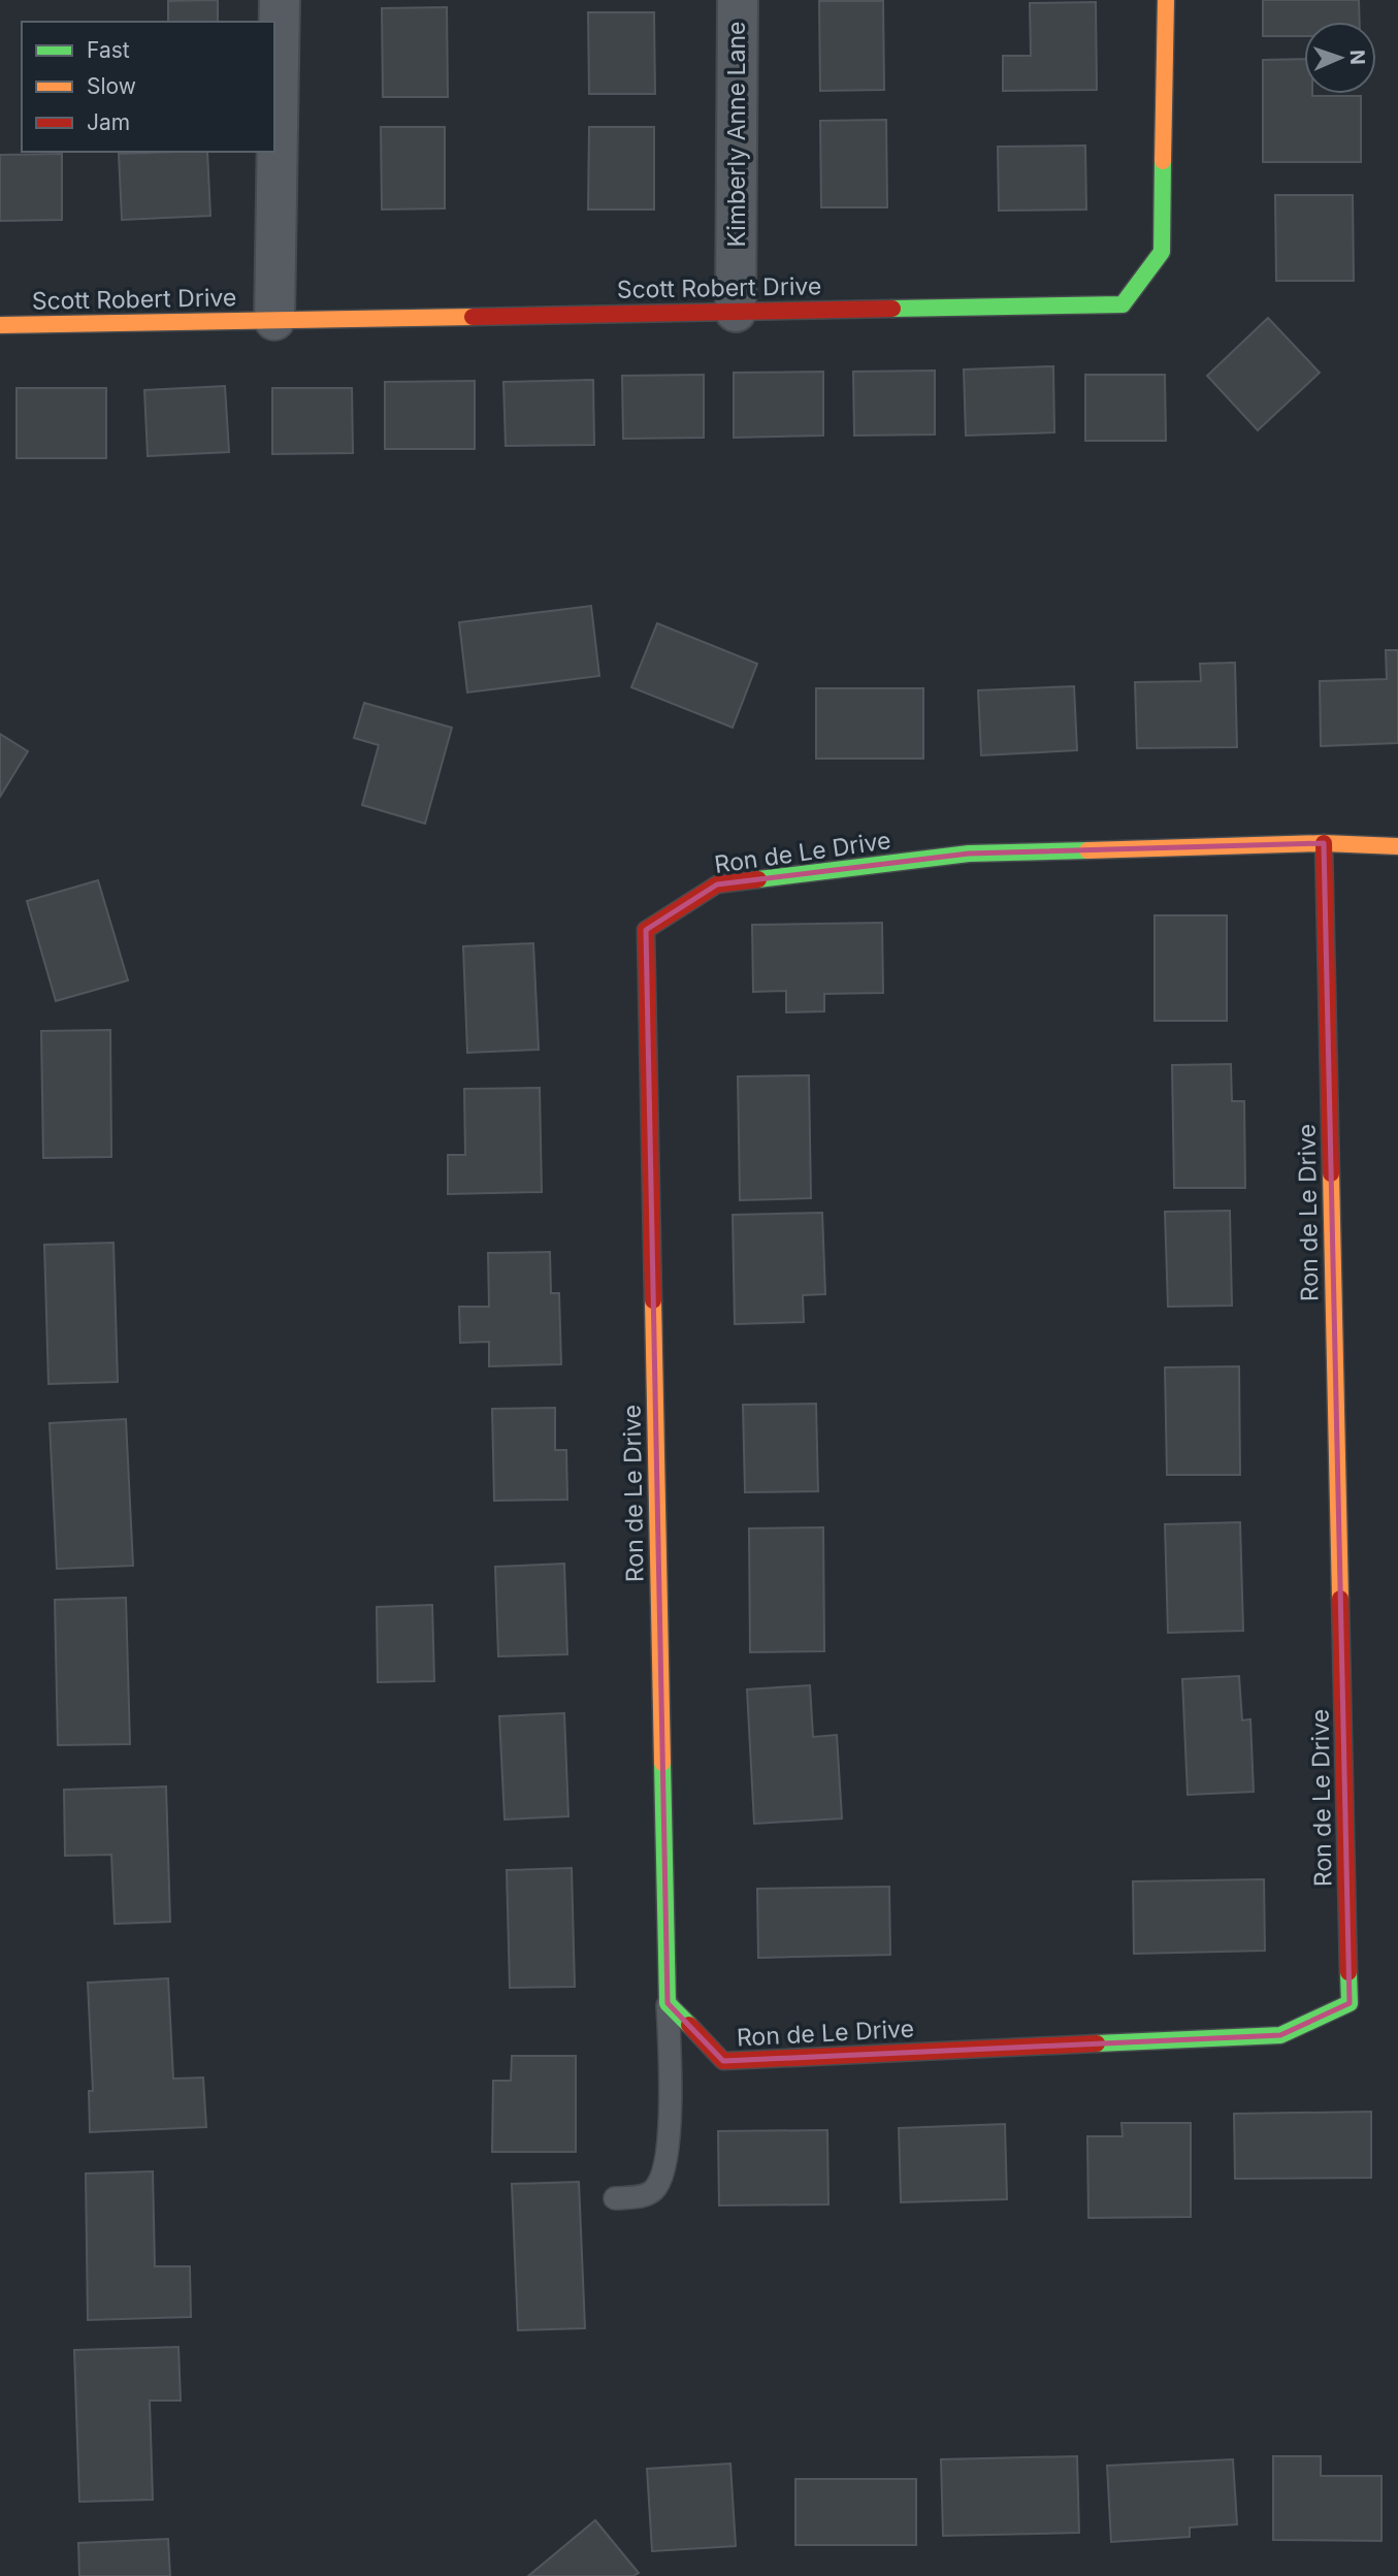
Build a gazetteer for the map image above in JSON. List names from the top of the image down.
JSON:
{
  "streets": {
    "street": ["Kimberly Anne Lane", "Scott Robert Drive", "Ron de Le Drive"]
  },
  "crossings": [
    ["Kimberly Anne Lane", "Scott Robert Drive"]
  ],
  "legend": ["Fast", "Slow", "Jam"],
  "north": "right"
}
